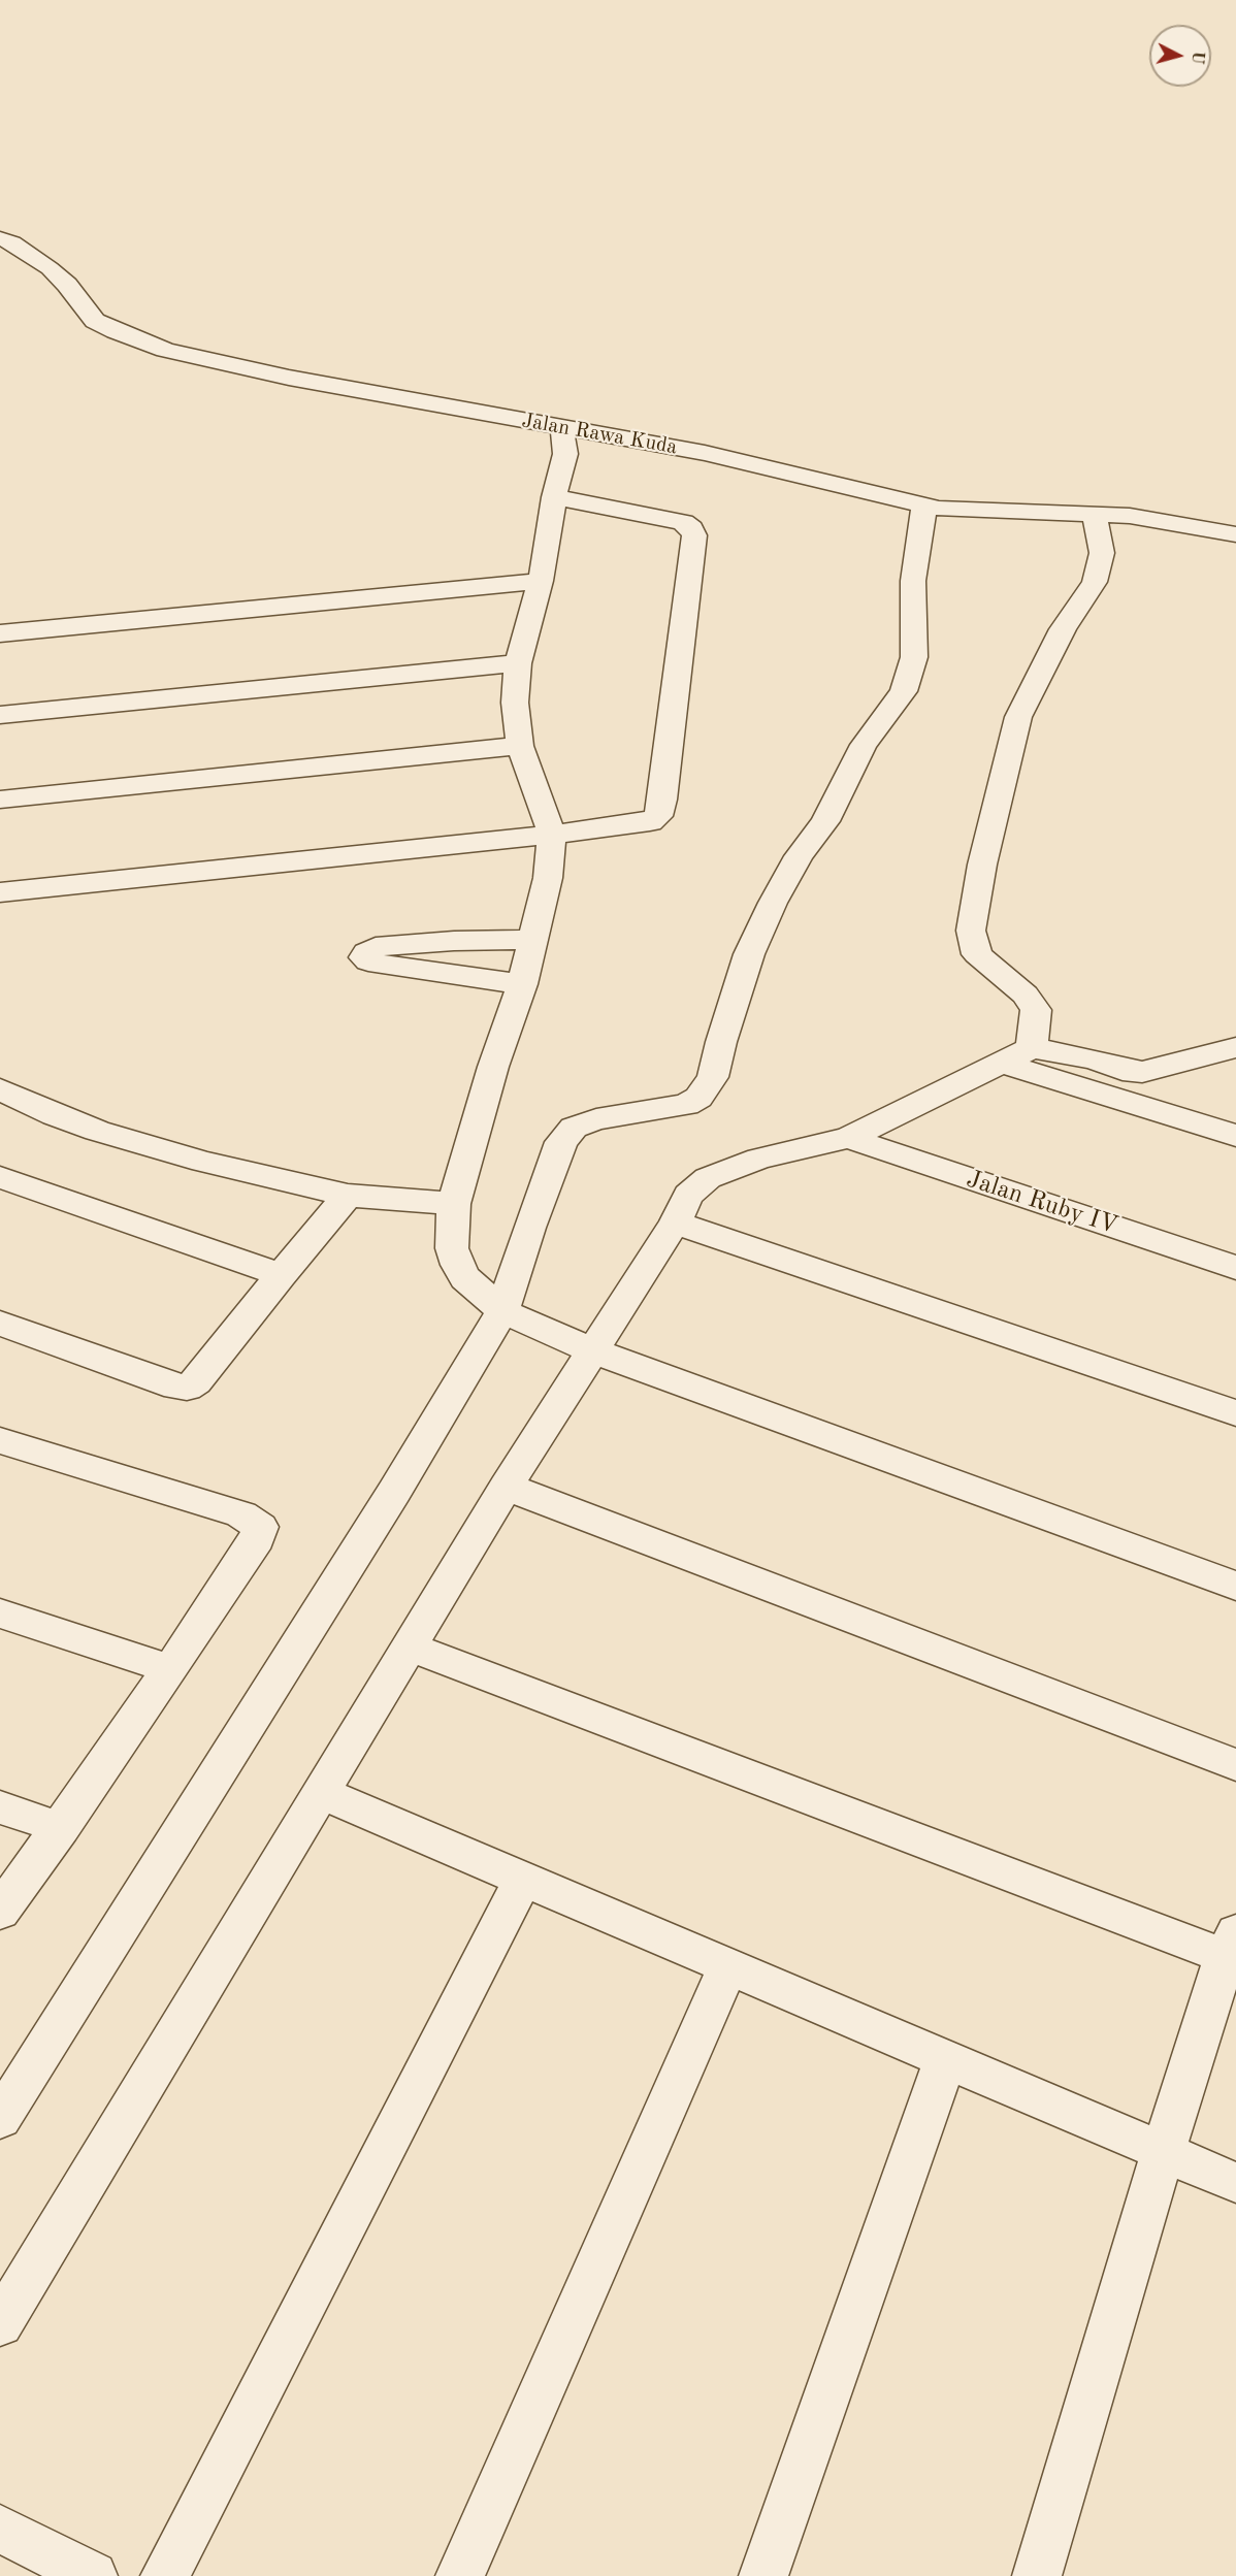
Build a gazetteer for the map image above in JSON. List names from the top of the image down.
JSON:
{
  "streets": {
    "street": ["Jalan Rawa Kuda", "Jalan Ruby IV"]
  },
  "north": "right"
}
